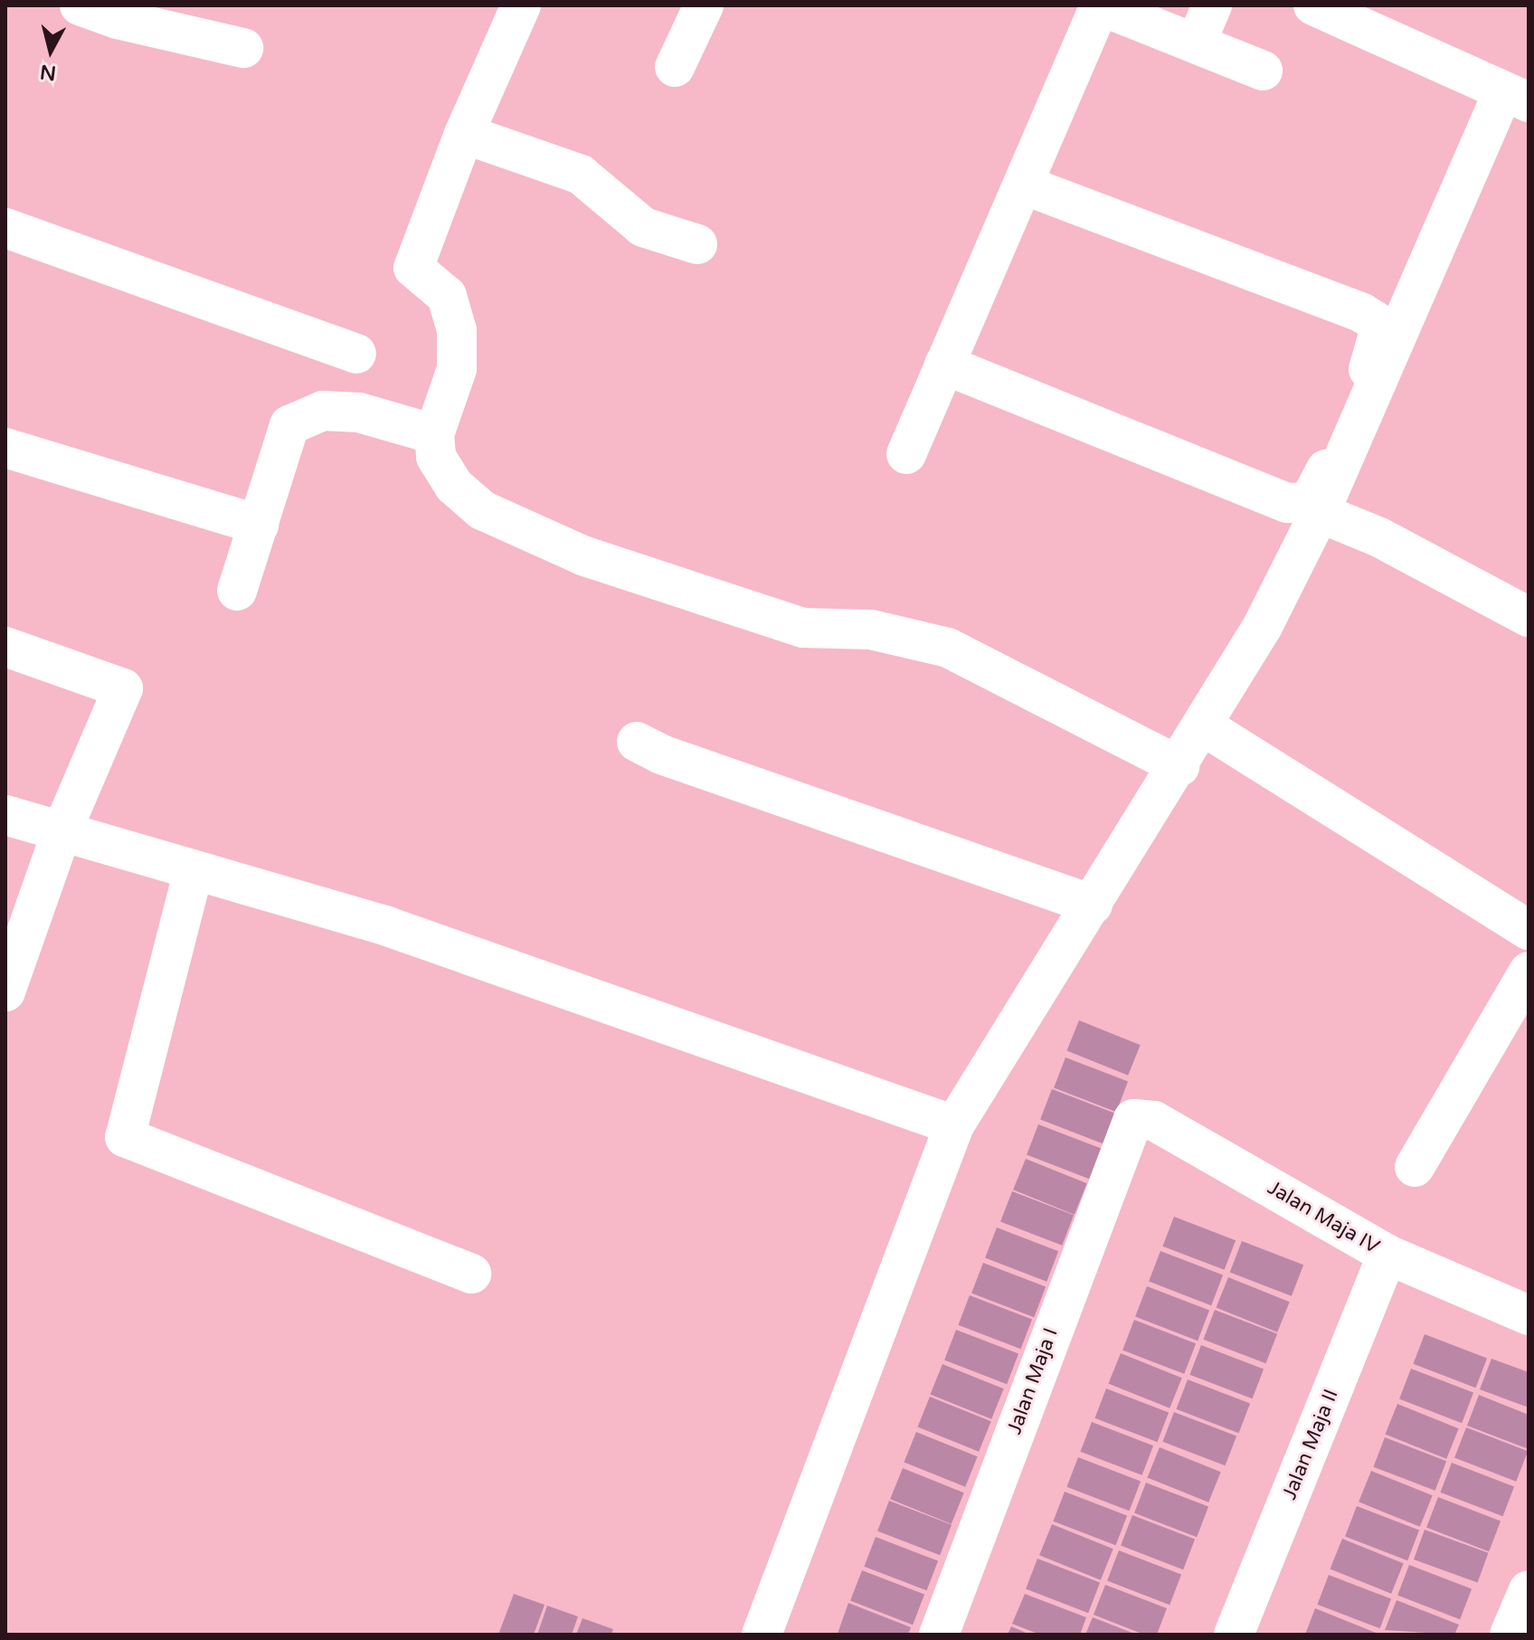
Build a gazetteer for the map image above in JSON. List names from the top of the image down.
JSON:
{
  "streets": {
    "street": ["Jalan Maja IV", "Jalan Maja I", "Jalan Maja II"]
  },
  "crossings": [
    ["Jalan Maja IV", "Jalan Maja I"],
    ["Jalan Maja IV", "Jalan Maja II"]
  ],
  "north": "bottom"
}
